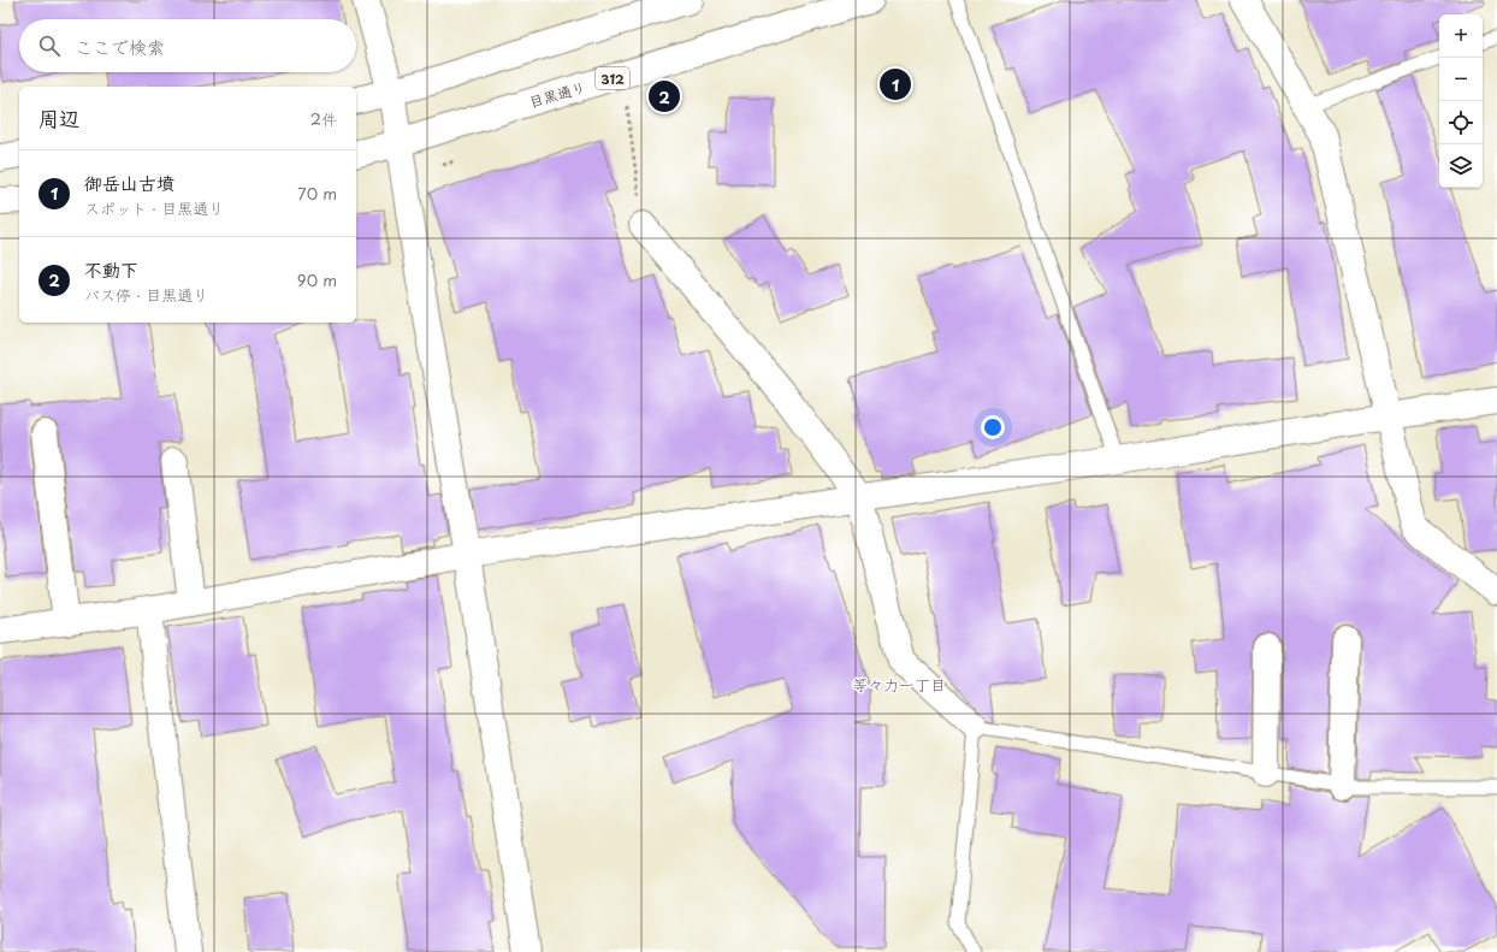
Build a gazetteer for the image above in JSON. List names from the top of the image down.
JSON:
{
  "streets": {
    "street": ["312", "目黒通り"]
  },
  "districts": ["等々力一丁目"],
  "page": {
    "map_buttons": ["+", "−"],
    "search": "ここで検索",
    "pins": ["1", "2"],
    "heading": ["周辺", "2件"],
    "list": [
      {
        "mark": "1",
        "name": "御岳山古墳",
        "note": "スポット · 目黒通り",
        "value": "70 m"
      },
      {
        "mark": "2",
        "name": "不動下",
        "note": "バス停 · 目黒通り",
        "value": "90 m"
      }
    ]
  }
}
